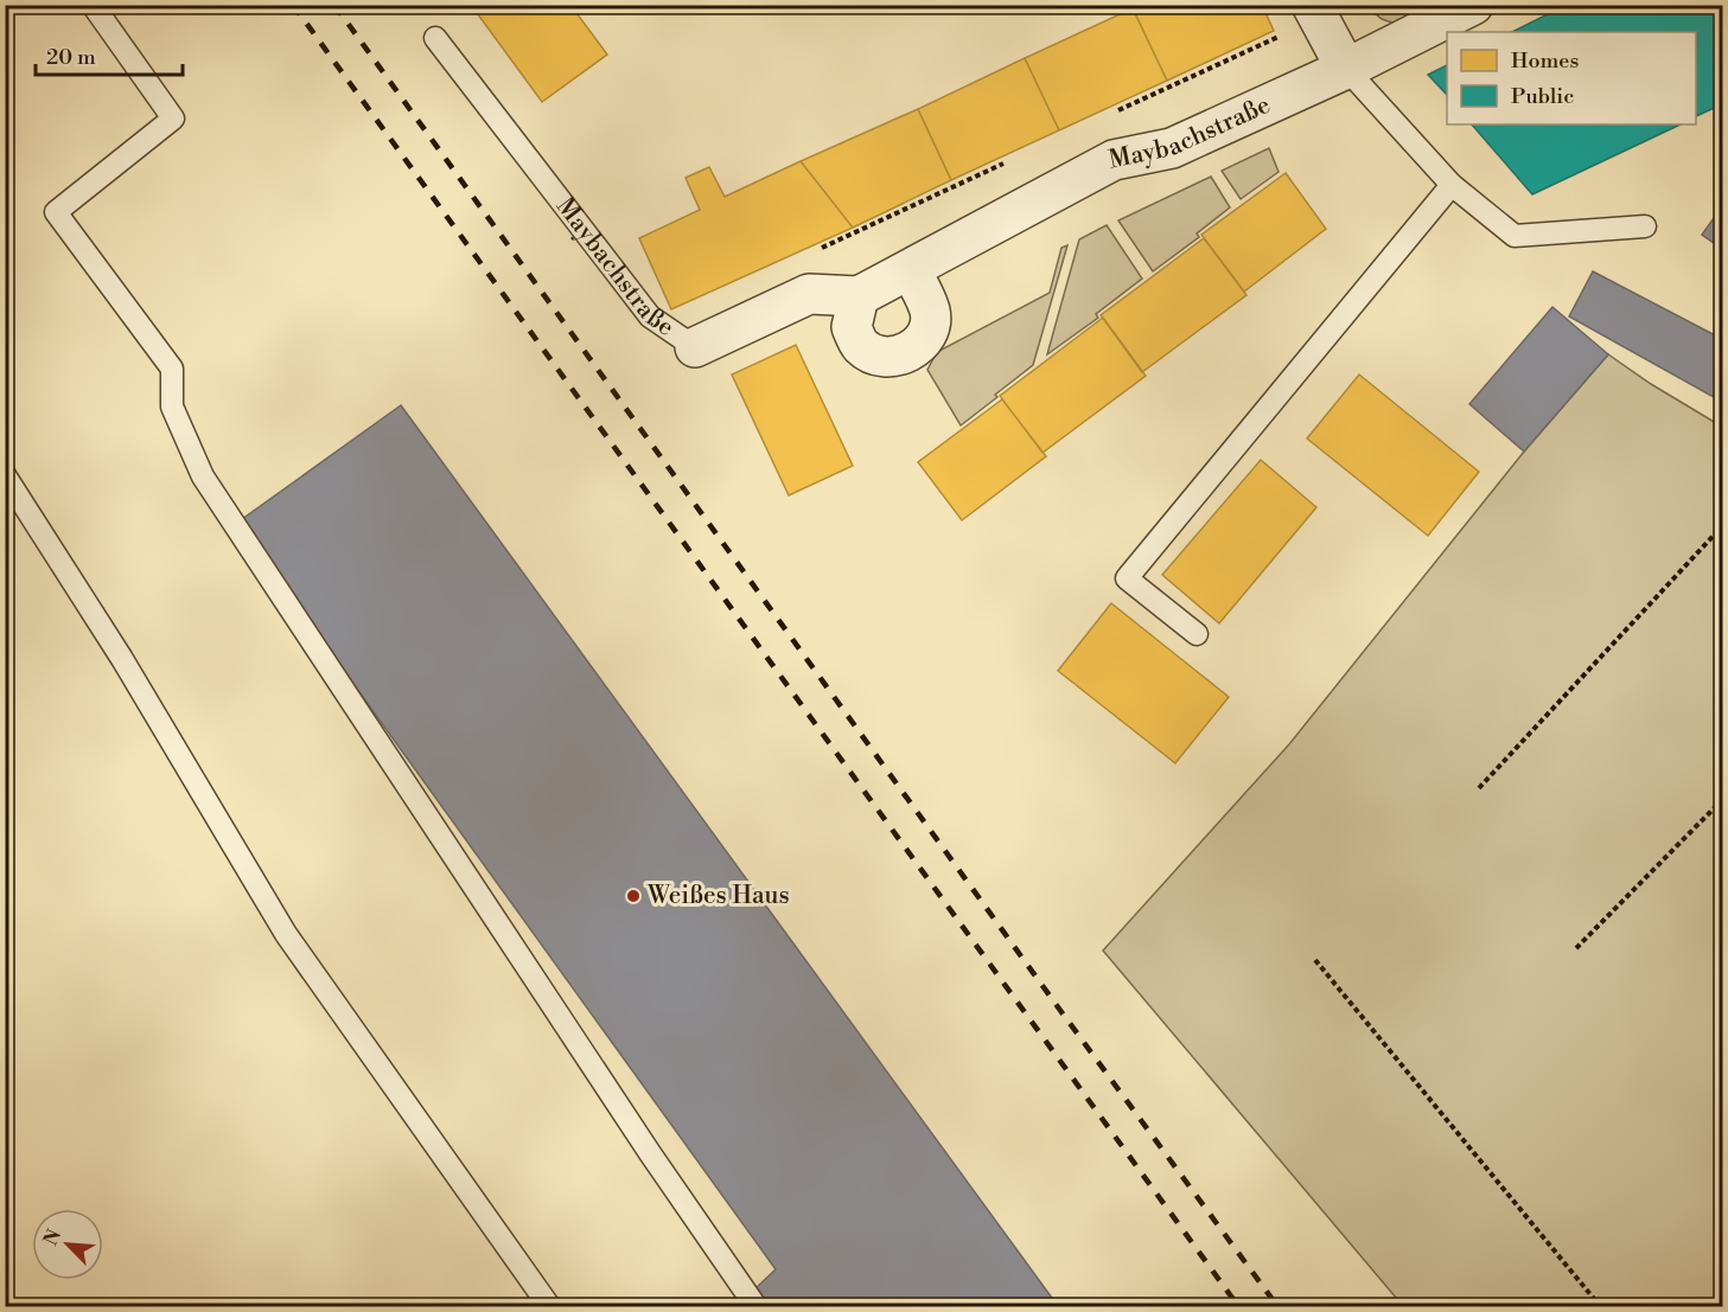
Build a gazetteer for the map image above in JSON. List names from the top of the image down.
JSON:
{
  "streets": {
    "street": ["Maybachstraße"]
  },
  "places": ["Weißes Haus"],
  "legend": ["Homes", "Public"],
  "scale_bar": "20 m",
  "north": "top left"
}
